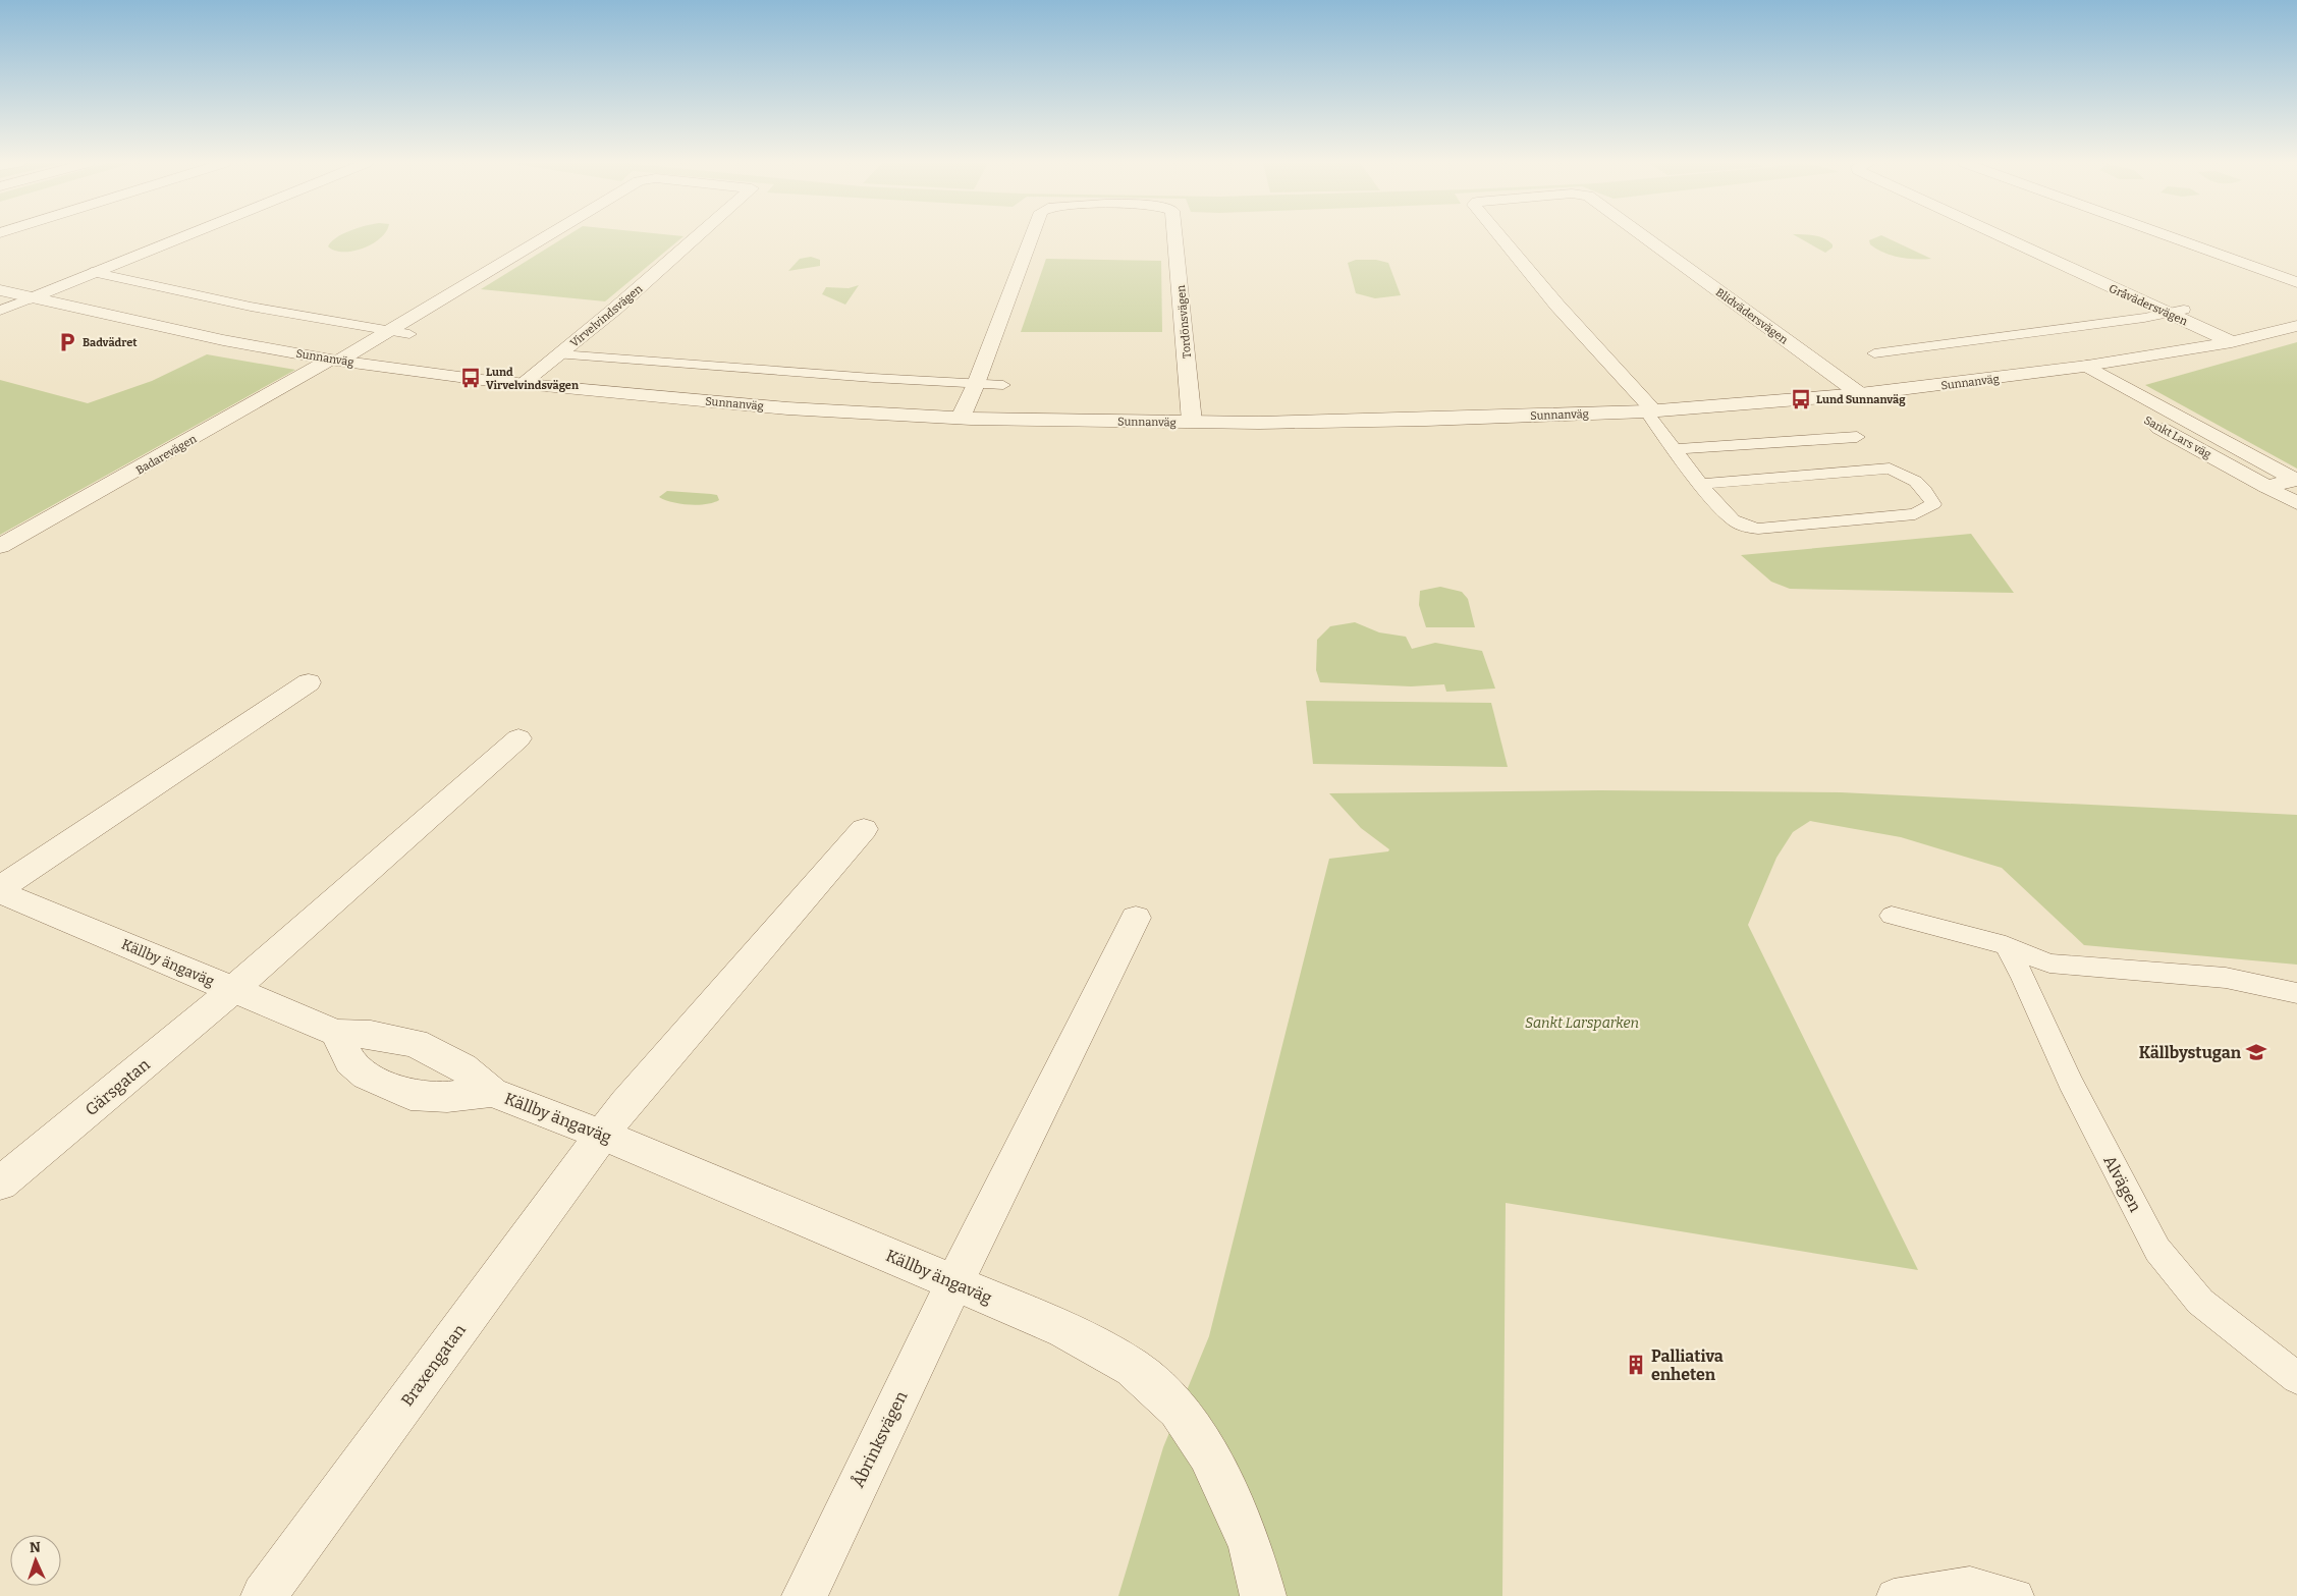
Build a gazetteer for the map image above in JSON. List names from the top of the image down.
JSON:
{
  "streets": {
    "street": [
      "Gråvädersvägen",
      "Virvelvindsvägen",
      "Blidvädersvägen",
      "Tordönsvägen",
      "Sunnanväg",
      "Sankt Lars väg",
      "Badarevägen",
      "Källby ängaväg",
      "Gärsgatan",
      "Braxengatan",
      "Åbrinksvägen"
    ],
    "lane": ["Alvägen"]
  },
  "crossings": [
    ["Gråvädersvägen", "Sunnanväg"],
    ["Virvelvindsvägen", "Sunnanväg"],
    ["Virvelvindsvägen", "Badarevägen"],
    ["Blidvädersvägen", "Sunnanväg"],
    ["Tordönsvägen", "Sunnanväg"],
    ["Sunnanväg", "Sankt Lars väg"],
    ["Sunnanväg", "Badarevägen"],
    ["Källby ängaväg", "Gärsgatan"],
    ["Källby ängaväg", "Braxengatan"],
    ["Källby ängaväg", "Åbrinksvägen"]
  ],
  "parks": ["Sankt Larsparken"],
  "places": {
    "parking": ["Badvädret"],
    "bus stop": ["Lund Virvelvindsvägen", "Lund Sunnanväg"],
    "school or university": ["Källbystugan"],
    "building": ["Palliativa enheten"]
  },
  "north": "top"
}
